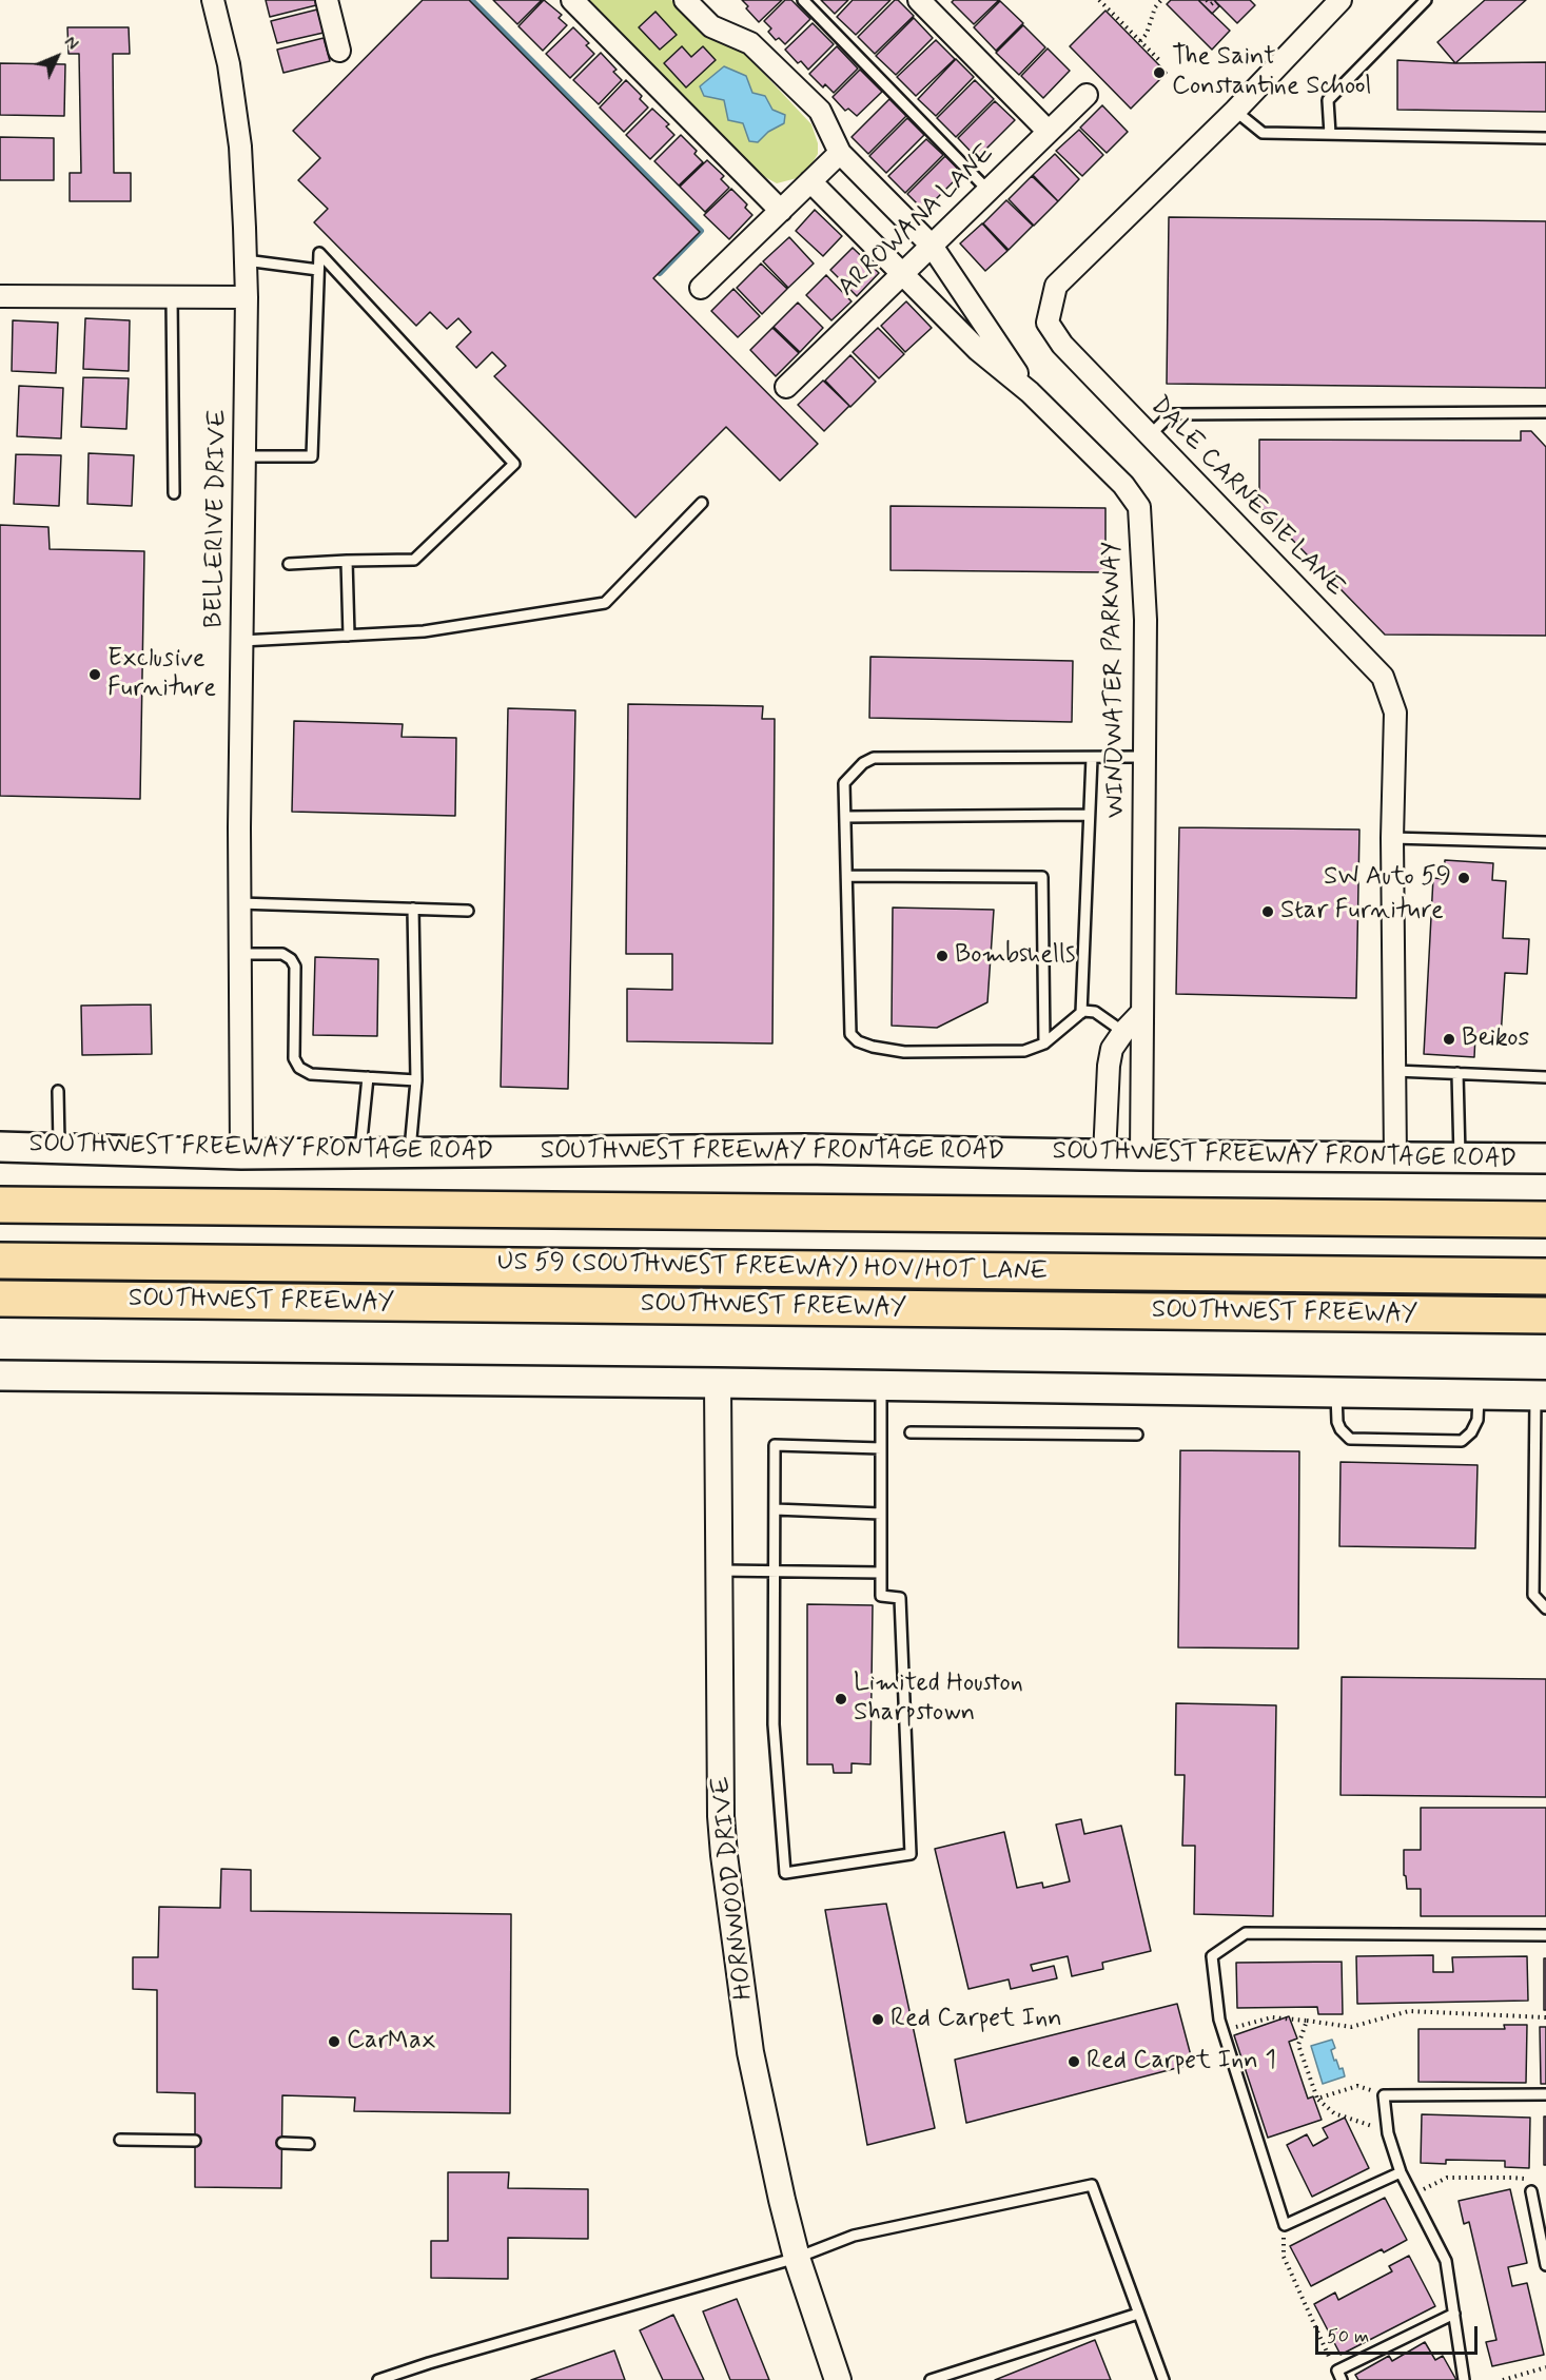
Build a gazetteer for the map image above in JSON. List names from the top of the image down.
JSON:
{
  "streets": {
    "highway": ["US 59 (SOUTHWEST FREEWAY) HOV/HOT LANE", "SOUTHWEST FREEWAY"],
    "main road": ["SOUTHWEST FREEWAY FRONTAGE ROAD"],
    "street": [
      "ARROWANA LANE",
      "DALE CARNEGIE LANE",
      "BELLERIVE DRIVE",
      "WINDWATER PARKWAY",
      "HORNWOOD DRIVE"
    ]
  },
  "crossings": [
    ["ARROWANA LANE", "WINDWATER PARKWAY"],
    ["DALE CARNEGIE LANE", "SOUTHWEST FREEWAY FRONTAGE ROAD"],
    ["BELLERIVE DRIVE", "SOUTHWEST FREEWAY FRONTAGE ROAD"],
    ["WINDWATER PARKWAY", "SOUTHWEST FREEWAY FRONTAGE ROAD"]
  ],
  "places": [
    "The Saint Constantine School",
    "Exclusive Furniture",
    "SW Auto 59",
    "Star Furniture",
    "Bombshells",
    "Beikos",
    "Limited Houston Sharpstown",
    "Red Carpet Inn",
    "CarMax",
    "Red Carpet Inn 1"
  ],
  "scale_bar": "50 m",
  "north": "top right"
}
